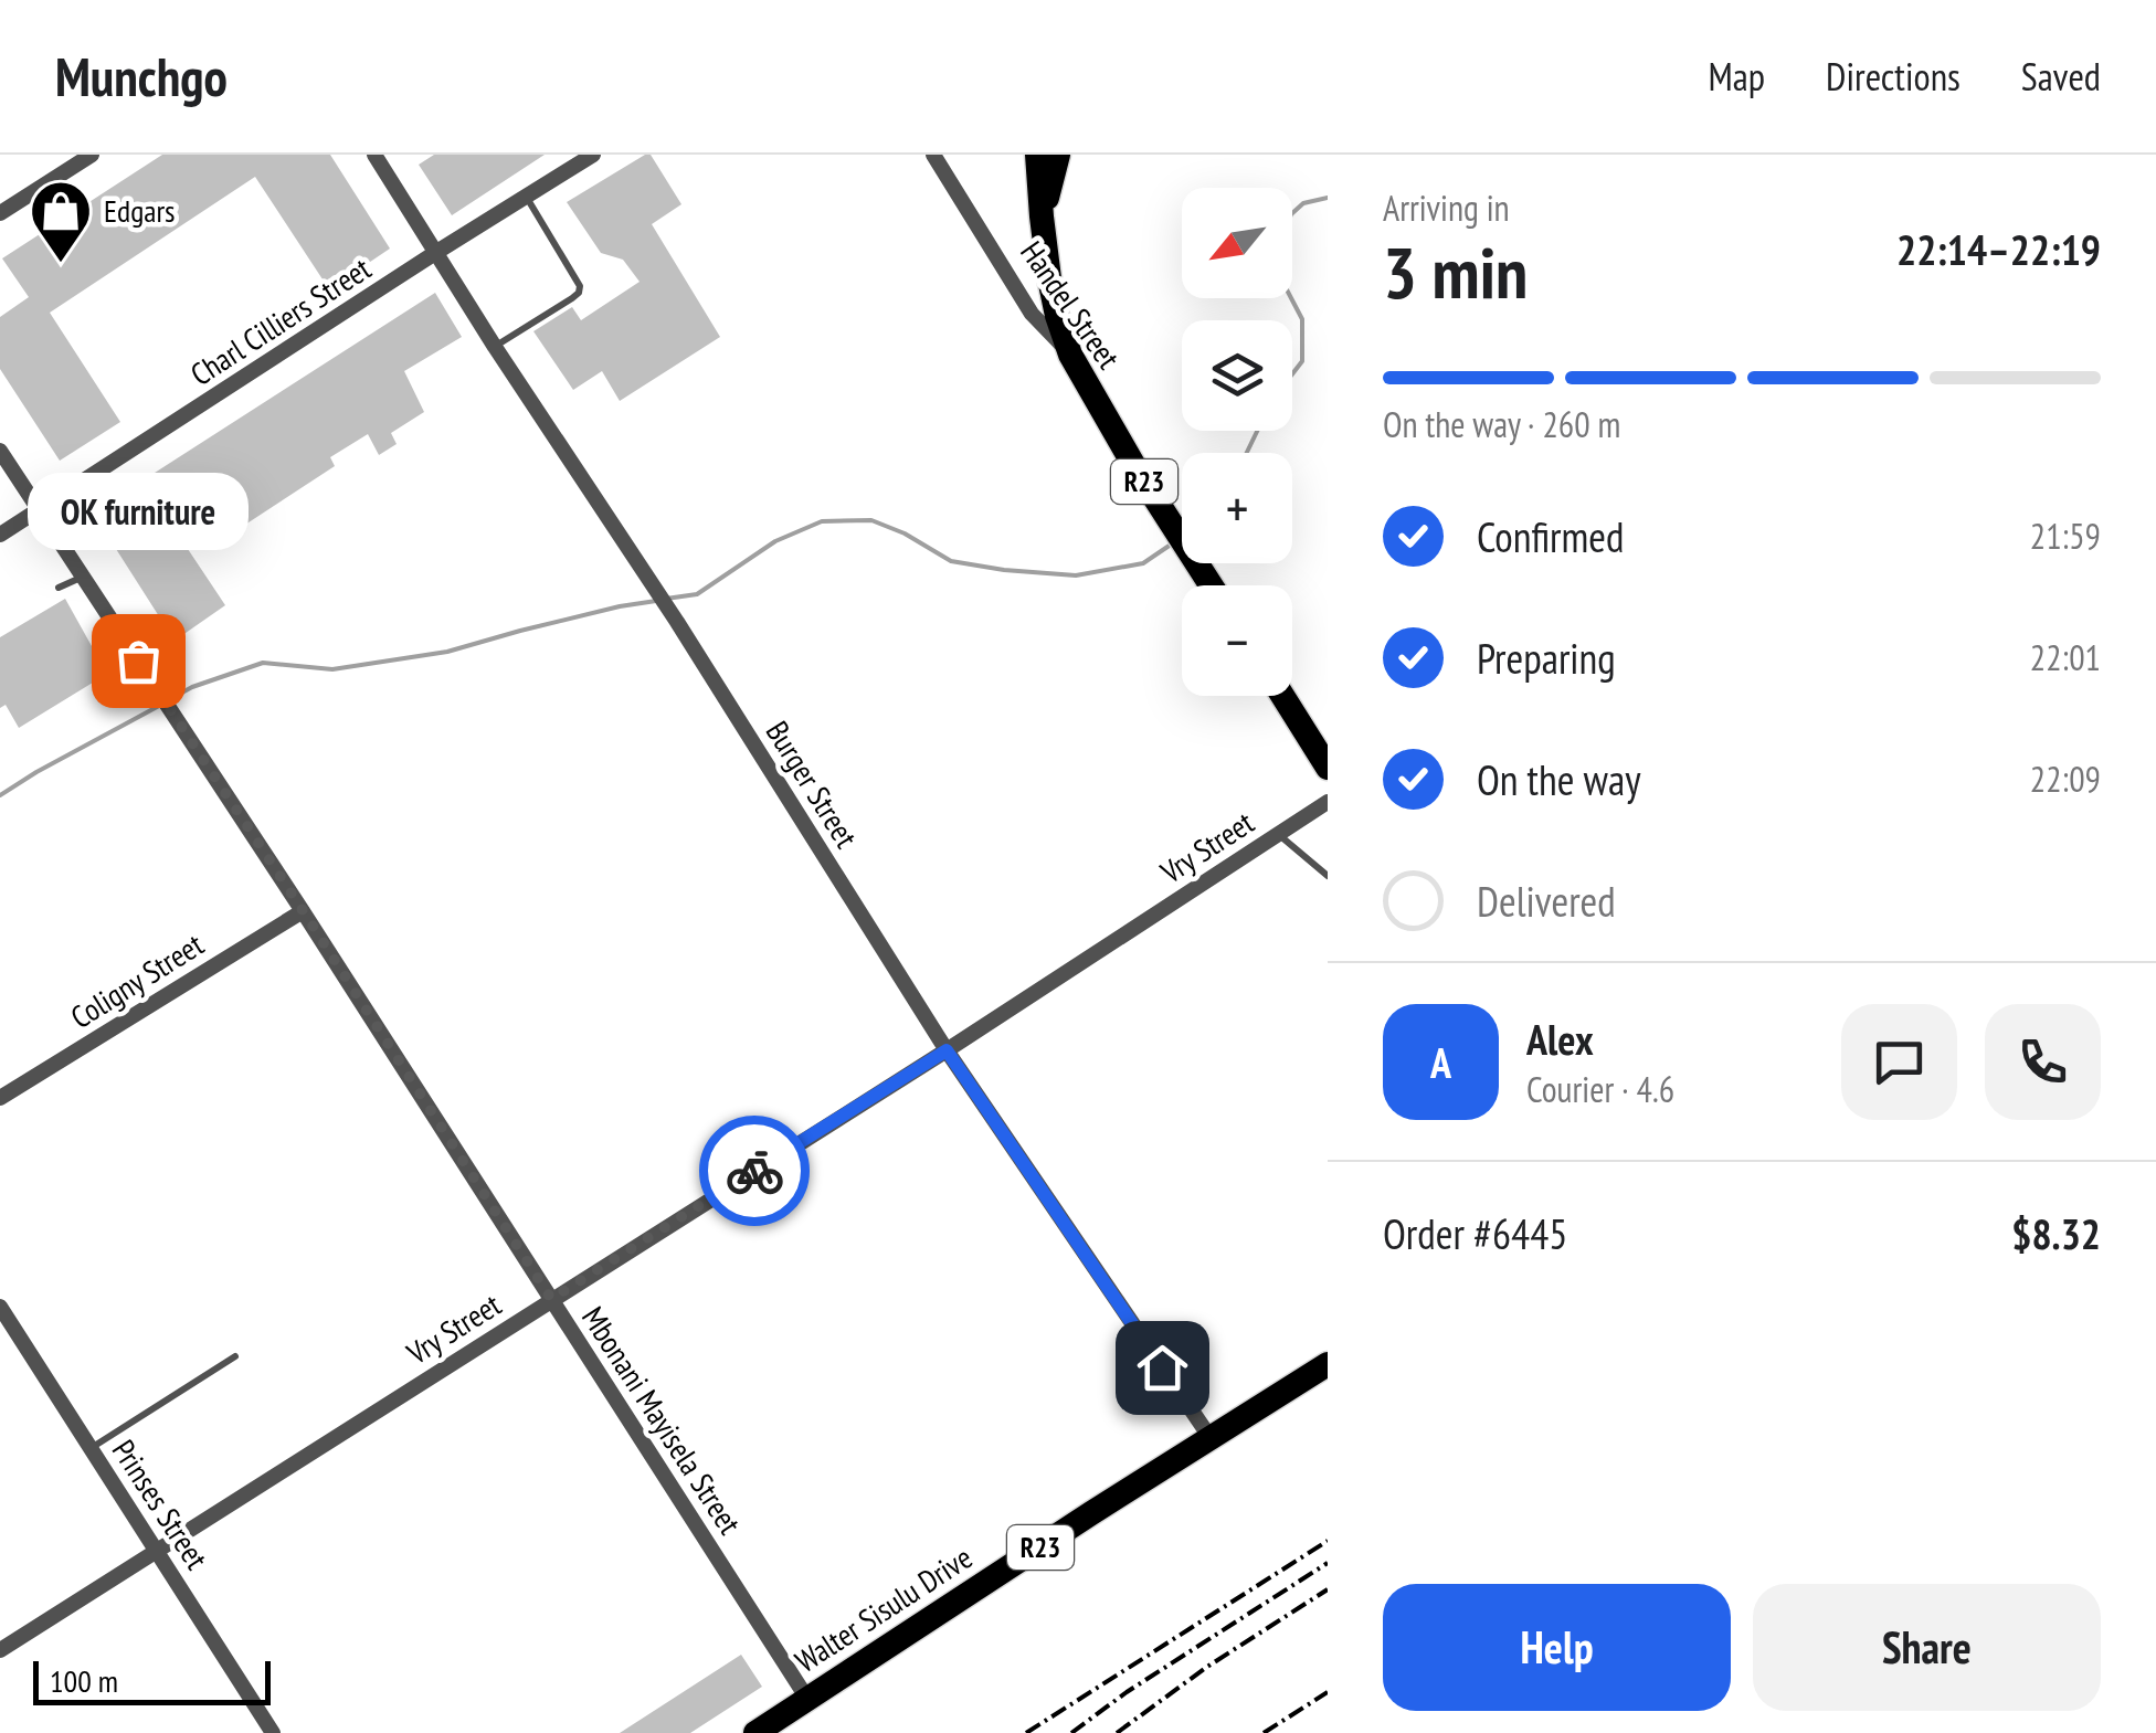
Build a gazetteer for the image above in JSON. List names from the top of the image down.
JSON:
{
  "streets": {
    "main road": ["Handel Street", "R23", "Walter Sisulu Drive"],
    "street": [
      "Charl Cilliers Street",
      "Burger Street",
      "Vry Street",
      "Coligny Street",
      "Mbonani Mayisela Street",
      "Prinses Street"
    ]
  },
  "crossings": [
    ["Handel Street", "R23"],
    ["Charl Cilliers Street", "Burger Street"],
    ["Charl Cilliers Street", "Mbonani Mayisela Street"],
    ["Burger Street", "Vry Street"],
    ["Burger Street", "Walter Sisulu Drive"],
    ["Vry Street", "Mbonani Mayisela Street"],
    ["Vry Street", "Prinses Street"],
    ["Coligny Street", "Mbonani Mayisela Street"],
    ["Mbonani Mayisela Street", "Walter Sisulu Drive"]
  ],
  "places": {
    "shop": ["Edgars"],
    "other": ["OK furniture"]
  },
  "scale_bar": "100 m",
  "north": "bottom left",
  "page": {
    "header": "Munchgo",
    "nav": ["Map", "Directions", "Saved"],
    "heading": ["3 min", "Arriving in", "22:14–22:19"],
    "panel": [
      "Alex",
      "Courier · 4.6",
      "Order #6445",
      "$8.32"
    ],
    "map_buttons": ["+", "−"],
    "bar": "On the way · 260 m",
    "bubble": "OK furniture",
    "list": [
      ["Confirmed", "21:59"],
      ["Preparing", "22:01"],
      ["On the way", "22:09"],
      "Delivered"
    ],
    "round": "A",
    "buttons": ["Help", "Share"],
    "scale": "100 m"
  }
}
